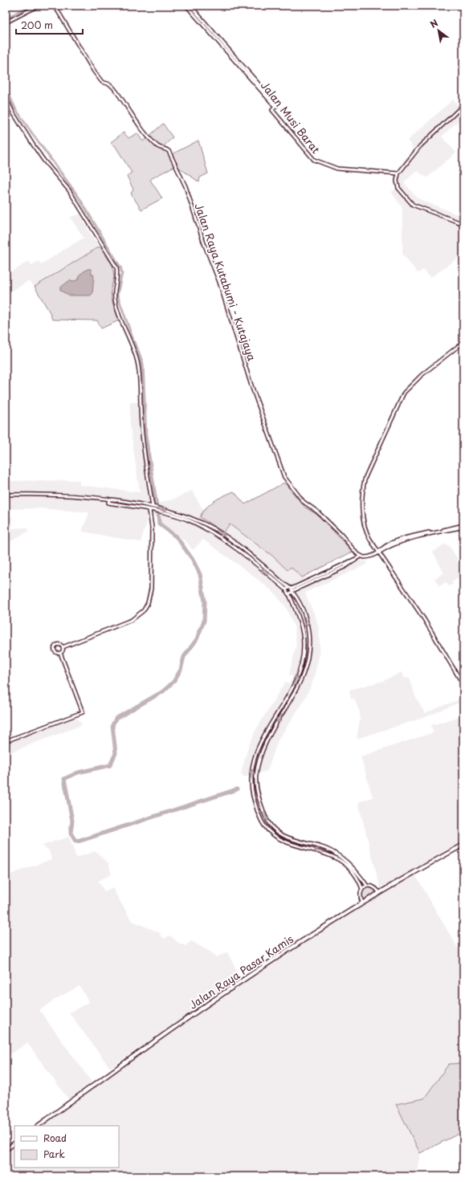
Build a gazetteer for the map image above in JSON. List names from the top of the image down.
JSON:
{
  "streets": {
    "main road": ["Jalan Raya Pasar Kamis"],
    "street": ["Jalan Musi Barat", "Jalan Raya Kutabumi - Kutajaya"]
  },
  "legend": ["Road", "Park"],
  "scale_bar": "200 m",
  "north": "top left"
}
